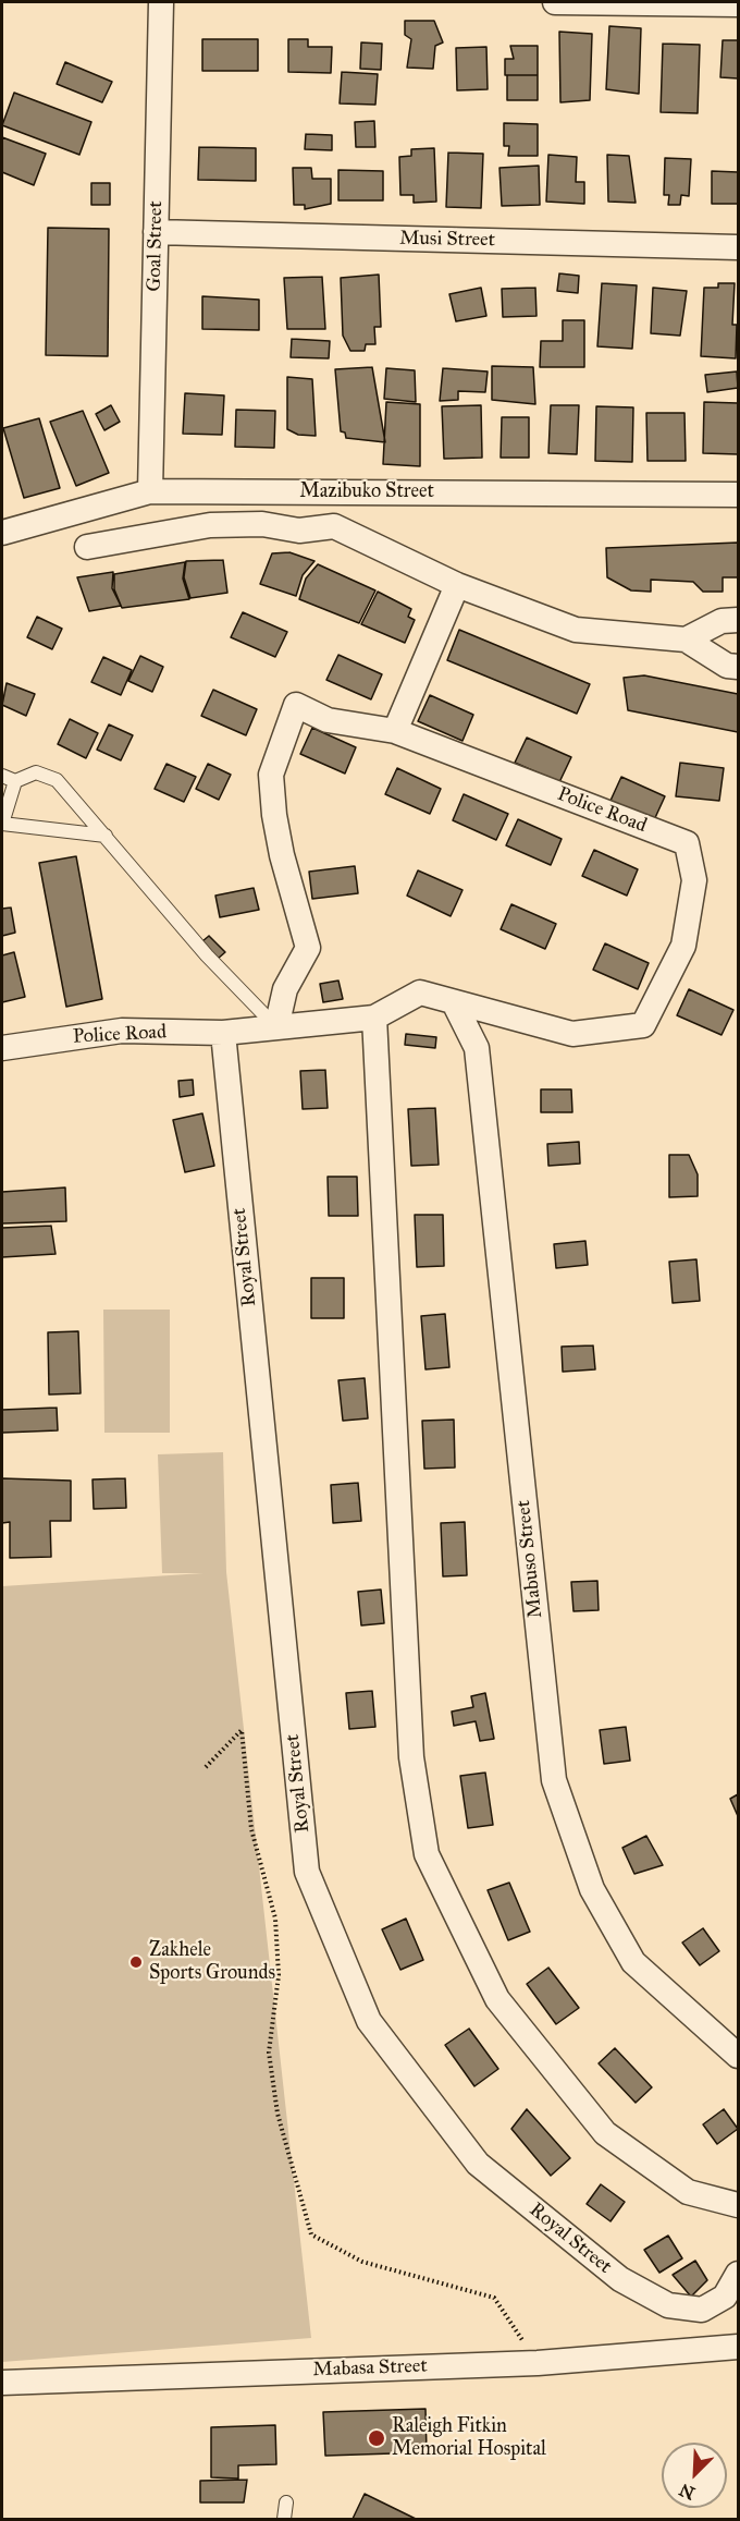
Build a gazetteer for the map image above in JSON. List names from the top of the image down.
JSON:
{
  "streets": {
    "street": [
      "Musi Street",
      "Goal Street",
      "Mazibuko Street",
      "Police Road",
      "Royal Street",
      "Mabuso Street",
      "Mabasa Street"
    ]
  },
  "crossings": [
    ["Musi Street", "Goal Street"],
    ["Goal Street", "Mazibuko Street"],
    ["Police Road", "Royal Street"],
    ["Police Road", "Mabuso Street"]
  ],
  "places": ["Zakhele Sports Grounds", "Raleigh Fitkin Memorial Hospital"],
  "north": "bottom left"
}
